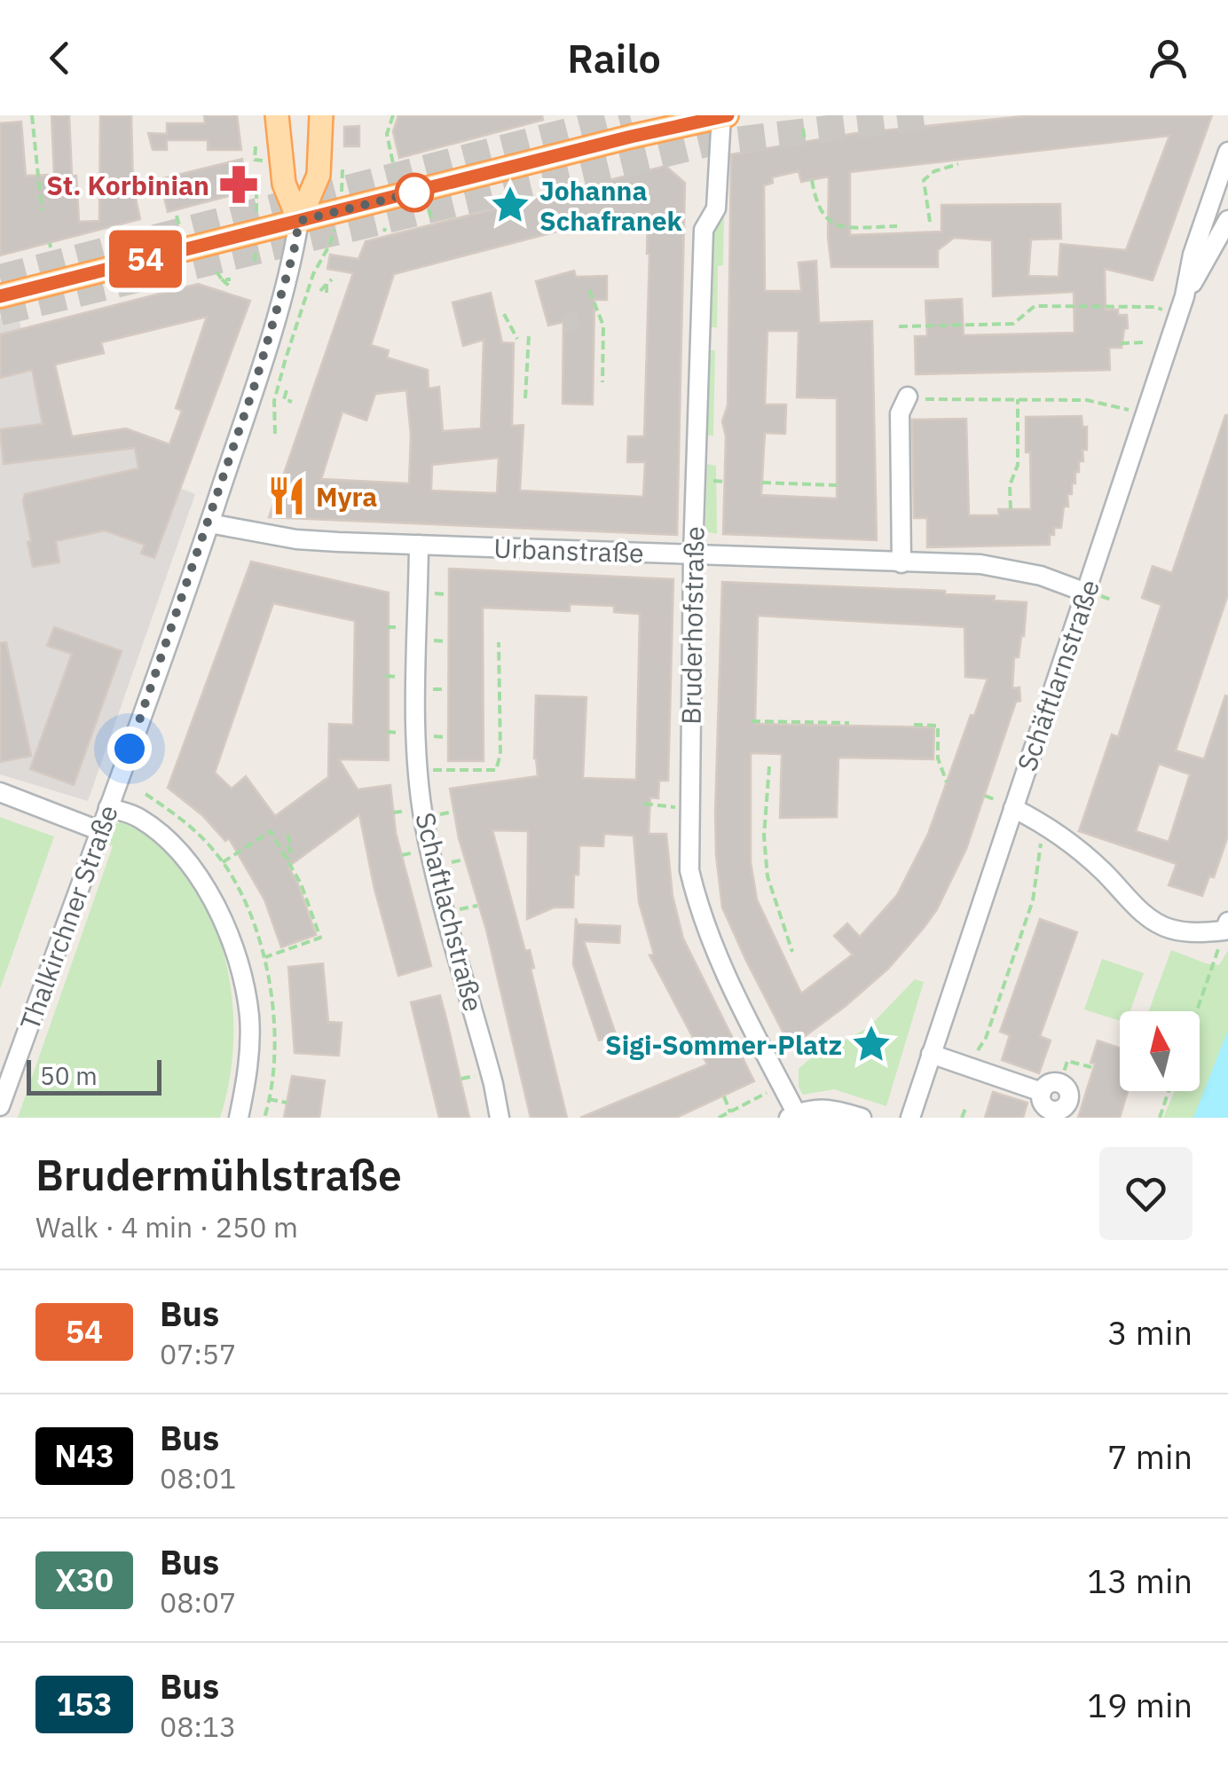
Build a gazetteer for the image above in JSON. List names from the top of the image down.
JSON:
{
  "streets": {
    "main road": ["Thalkirchner Straße"],
    "street": [
      "Urbanstraße",
      "Bruderhofstraße",
      "Schäftlarnstraße",
      "Schaftlachstraße"
    ]
  },
  "crossings": [
    ["Urbanstraße", "Bruderhofstraße"],
    ["Urbanstraße", "Schäftlarnstraße"],
    ["Urbanstraße", "Schaftlachstraße"],
    ["Urbanstraße", "Thalkirchner Straße"]
  ],
  "places": {
    "pharmacy": ["St. Korbinian"],
    "place": ["Johanna Schafranek", "Sigi-Sommer-Platz"],
    "restaurant": ["Myra"]
  },
  "lines": ["bus line 54"],
  "scale_bar": "50 m",
  "north": "top",
  "page": {
    "header": "Railo",
    "on_map": "54",
    "scale": "50 m",
    "heading": ["Brudermühlstraße", "Walk · 4 min · 250 m"],
    "list": [
      {
        "mark": "54",
        "name": "Bus",
        "note": "07:57",
        "value": "3 min"
      },
      {
        "mark": "N43",
        "name": "Bus",
        "note": "08:01",
        "value": "7 min"
      },
      {
        "mark": "X30",
        "name": "Bus",
        "note": "08:07",
        "value": "13 min"
      },
      {
        "mark": "153",
        "name": "Bus",
        "note": "08:13",
        "value": "19 min"
      }
    ]
  }
}
